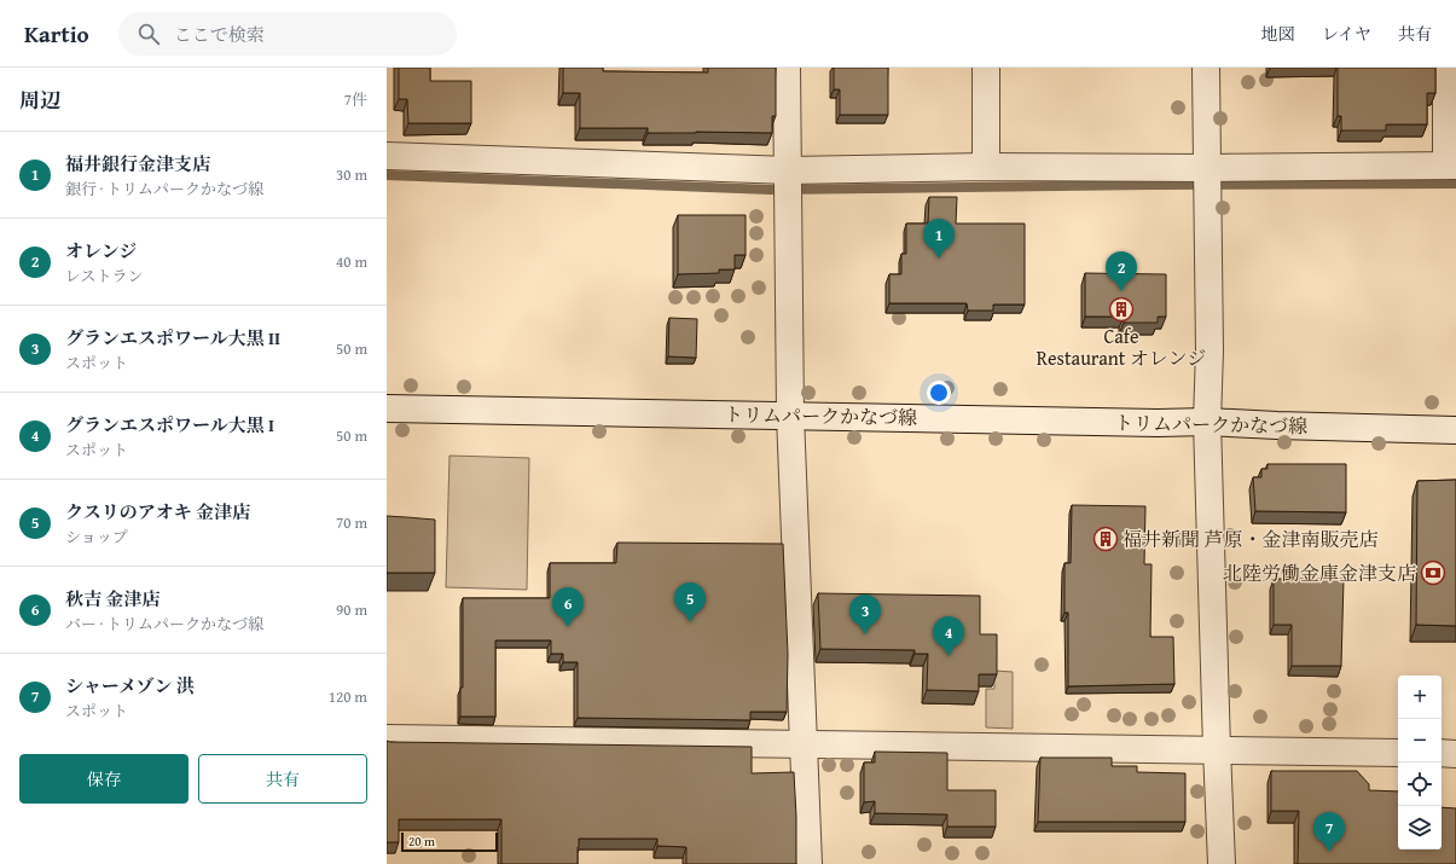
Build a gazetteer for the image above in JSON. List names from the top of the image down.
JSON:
{
  "streets": {
    "street": ["トリムパークかなづ線"]
  },
  "places": {
    "building": ["Cafe Restaurant オレンジ", "福井新聞 芦原・金津南販売店"],
    "bank": ["北陸労働金庫金津支店"]
  },
  "scale_bar": "20 m",
  "page": {
    "header": "Kartio",
    "search": "ここで検索",
    "nav": ["地図", "レイヤ", "共有"],
    "heading": ["周辺", "7件"],
    "list": [
      {
        "mark": "1",
        "name": "福井銀行金津支店",
        "note": "銀行 · トリムパークかなづ線",
        "value": "30 m"
      },
      {
        "mark": "2",
        "name": "オレンジ",
        "note": "レストラン",
        "value": "40 m"
      },
      {
        "mark": "3",
        "name": "グランエスポワール大黒 Ⅱ",
        "note": "スポット",
        "value": "50 m"
      },
      {
        "mark": "4",
        "name": "グランエスポワール大黒 Ⅰ",
        "note": "スポット",
        "value": "50 m"
      },
      {
        "mark": "5",
        "name": "クスリのアオキ 金津店",
        "note": "ショップ",
        "value": "70 m"
      },
      {
        "mark": "6",
        "name": "秋吉 金津店",
        "note": "バー · トリムパークかなづ線",
        "value": "90 m"
      },
      {
        "mark": "7",
        "name": "シャーメゾン 洪",
        "note": "スポット",
        "value": "120 m"
      }
    ],
    "pins": [
      "1",
      "2",
      "5",
      "6",
      "3",
      "4",
      "7"
    ],
    "map_buttons": ["+", "−"],
    "buttons": ["保存", "共有"],
    "scale": "20 m"
  }
}
